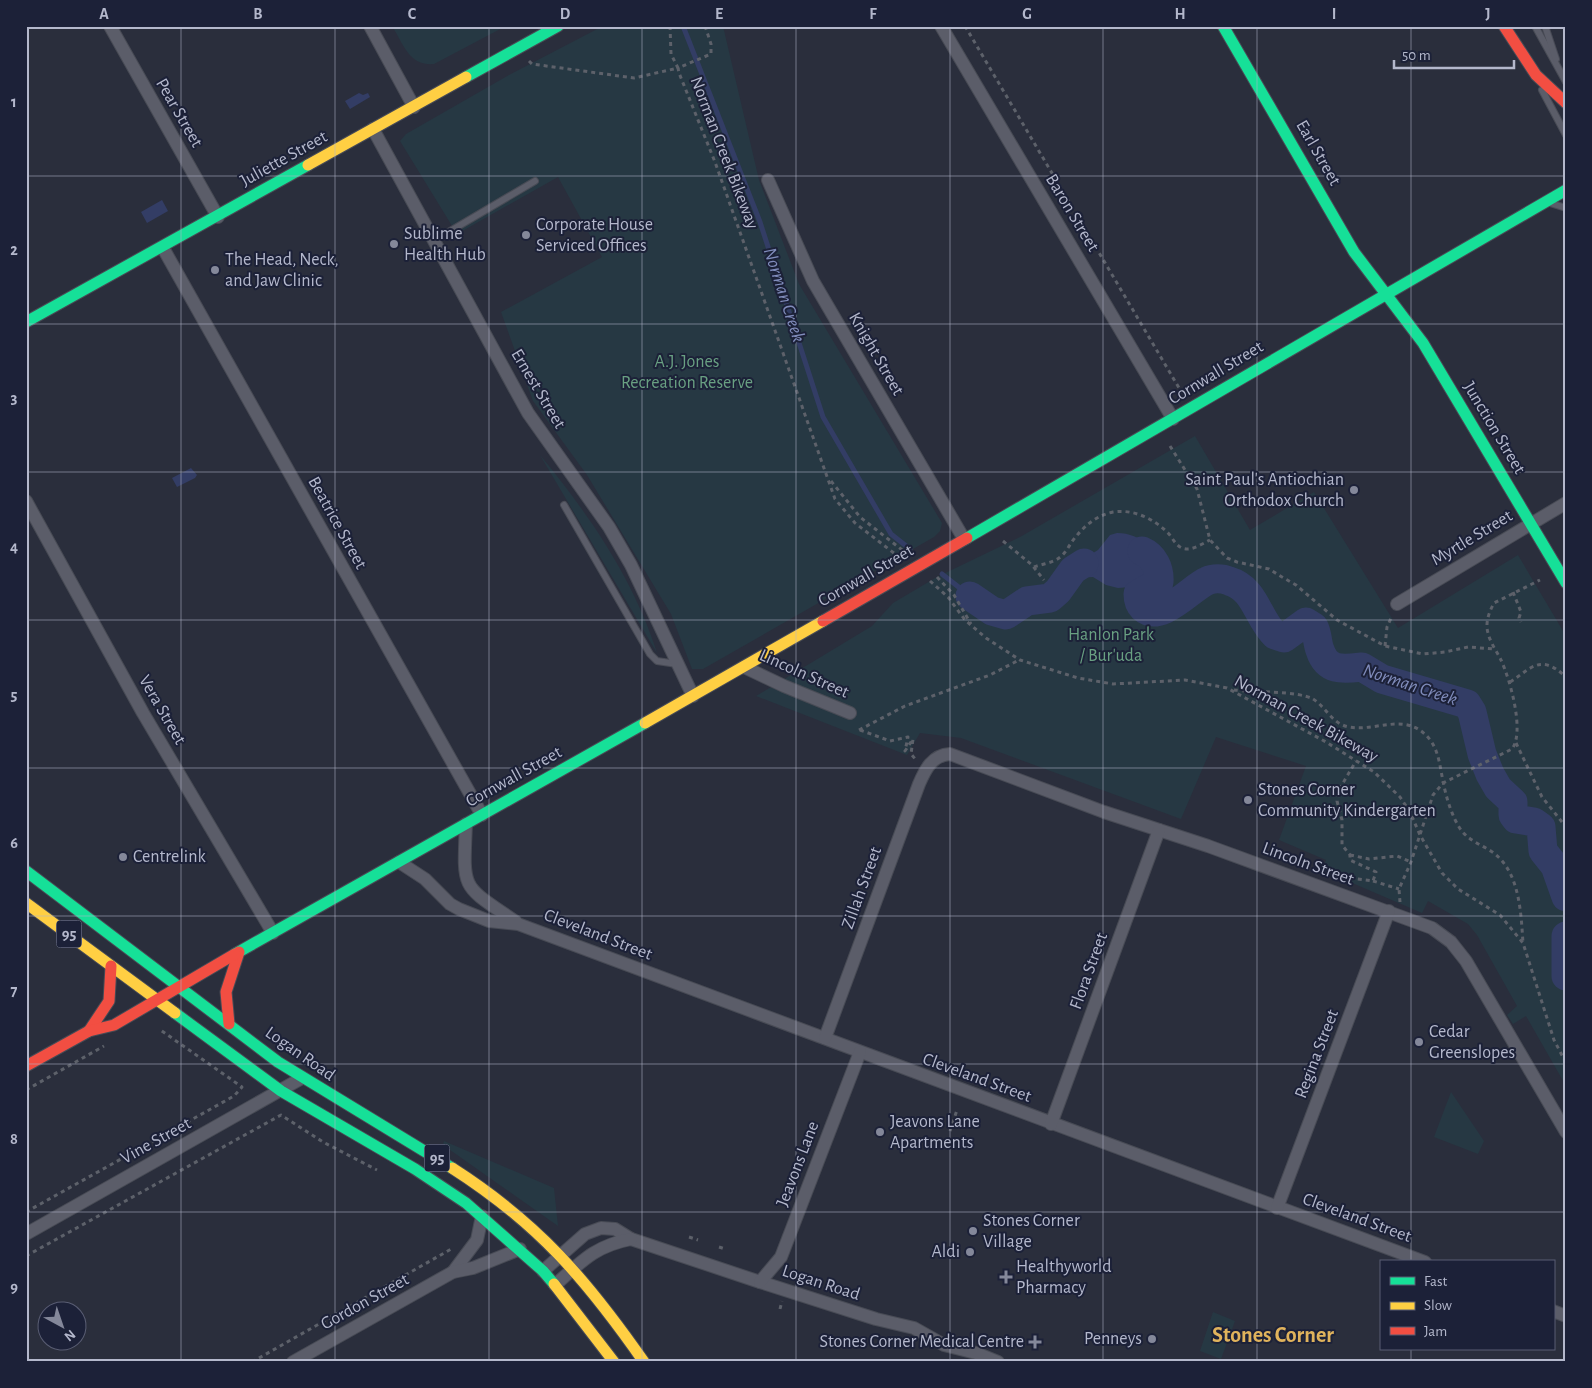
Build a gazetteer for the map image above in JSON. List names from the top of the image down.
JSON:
{
  "streets": {
    "main road": [
      "Earl Street",
      "Juliette Street",
      "Cornwall Street",
      "Junction Street",
      "95",
      "Logan Road"
    ],
    "street": [
      "Pear Street",
      "Baron Street",
      "Knight Street",
      "Ernest Street",
      "Beatrice Street",
      "Myrtle Street",
      "Lincoln Street",
      "Vera Street",
      "Zillah Street",
      "Cleveland Street",
      "Flora Street",
      "Regina Street",
      "Vine Street",
      "Jeavons Lane",
      "Gordon Street"
    ],
    "path": ["Norman Creek Bikeway"]
  },
  "crossings": [
    ["Pear Street", "Juliette Street"],
    ["Earl Street", "Cornwall Street"],
    ["Earl Street", "Junction Street"],
    ["Juliette Street", "Ernest Street"],
    ["Juliette Street", "Beatrice Street"],
    ["Baron Street", "Cornwall Street"],
    ["Knight Street", "Cornwall Street"],
    ["Cornwall Street", "Ernest Street"],
    ["Cornwall Street", "Junction Street"],
    ["Cornwall Street", "Beatrice Street"],
    ["Cornwall Street", "Lincoln Street"],
    ["Cornwall Street", "Vera Street"],
    ["Cornwall Street", "95"],
    ["Cornwall Street", "Cleveland Street"],
    ["Cornwall Street", "Logan Road"],
    ["Junction Street", "Myrtle Street"],
    ["Lincoln Street", "Zillah Street"],
    ["Lincoln Street", "Flora Street"],
    ["Lincoln Street", "Regina Street"],
    ["Zillah Street", "Cleveland Street"],
    ["95", "Logan Road"],
    ["95", "Vine Street"],
    ["95", "Gordon Street"],
    ["Cleveland Street", "Flora Street"],
    ["Cleveland Street", "Regina Street"],
    ["Cleveland Street", "Jeavons Lane"],
    ["Logan Road", "Vine Street"],
    ["Logan Road", "Jeavons Lane"]
  ],
  "districts": ["Stones Corner"],
  "water": ["Norman Creek"],
  "parks": ["A.J. Jones Recreation Reserve", "Hanlon Park / Bur'uda"],
  "places": {
    "other": [
      "Corporate House Serviced Offices",
      "Sublime Health Hub",
      "The Head, Neck, and Jaw Clinic",
      "Saint Paul's Antiochian Orthodox Church",
      "Stones Corner Community Kindergarten",
      "Centrelink",
      "Cedar Greenslopes",
      "Jeavons Lane Apartments",
      "Stones Corner Village",
      "Aldi",
      "Penneys"
    ],
    "health": ["Healthyworld Pharmacy", "Stones Corner Medical Centre"]
  },
  "legend": ["Fast", "Slow", "Jam"],
  "scale_bar": "50 m",
  "north": "bottom right",
  "grid": {
    "columns": [
      "A",
      "B",
      "C",
      "D",
      "E",
      "F",
      "G",
      "H",
      "I",
      "J"
    ],
    "rows": [
      "1",
      "2",
      "3",
      "4",
      "5",
      "6",
      "7",
      "8",
      "9"
    ]
  }
}
